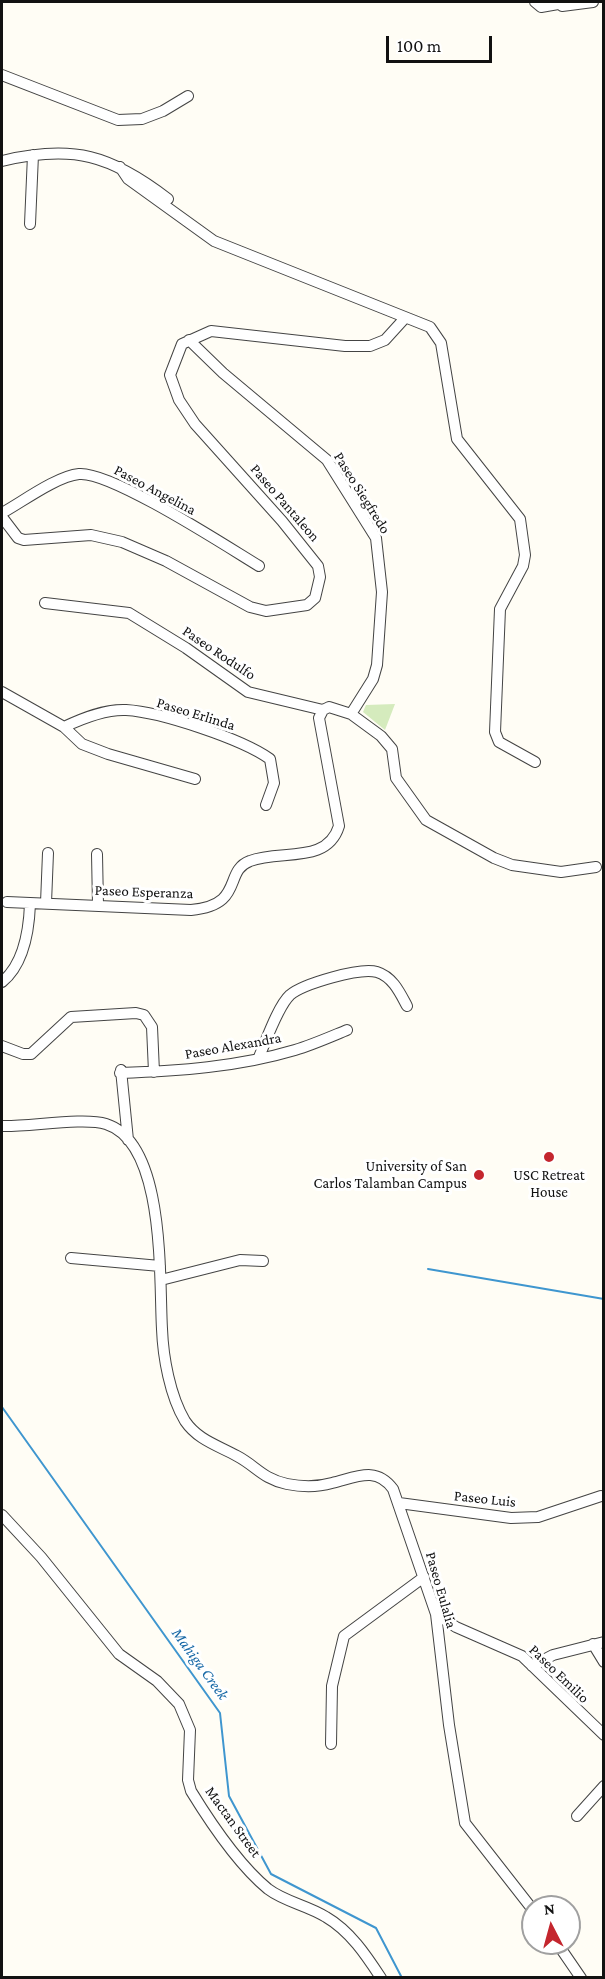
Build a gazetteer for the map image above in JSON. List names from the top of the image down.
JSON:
{
  "streets": {
    "street": [
      "Paseo Angelina",
      "Paseo Siegfredo",
      "Paseo Pantaleon",
      "Paseo Rodulfo",
      "Paseo Erlinda",
      "Paseo Esperanza",
      "Paseo Alexandra",
      "Paseo Luis",
      "Paseo Eulalia",
      "Paseo Emilio",
      "Mactan Street"
    ]
  },
  "crossings": [
    ["Paseo Angelina", "Paseo Pantaleon"],
    ["Paseo Siegfredo", "Paseo Pantaleon"],
    ["Paseo Siegfredo", "Paseo Rodulfo"],
    ["Paseo Rodulfo", "Paseo Esperanza"],
    ["Paseo Luis", "Paseo Eulalia"],
    ["Paseo Eulalia", "Paseo Emilio"]
  ],
  "water": ["Mahiga Creek"],
  "places": ["USC Retreat House", "University of San Carlos Talamban Campus"],
  "scale_bar": "100 m",
  "north": "top"
}
